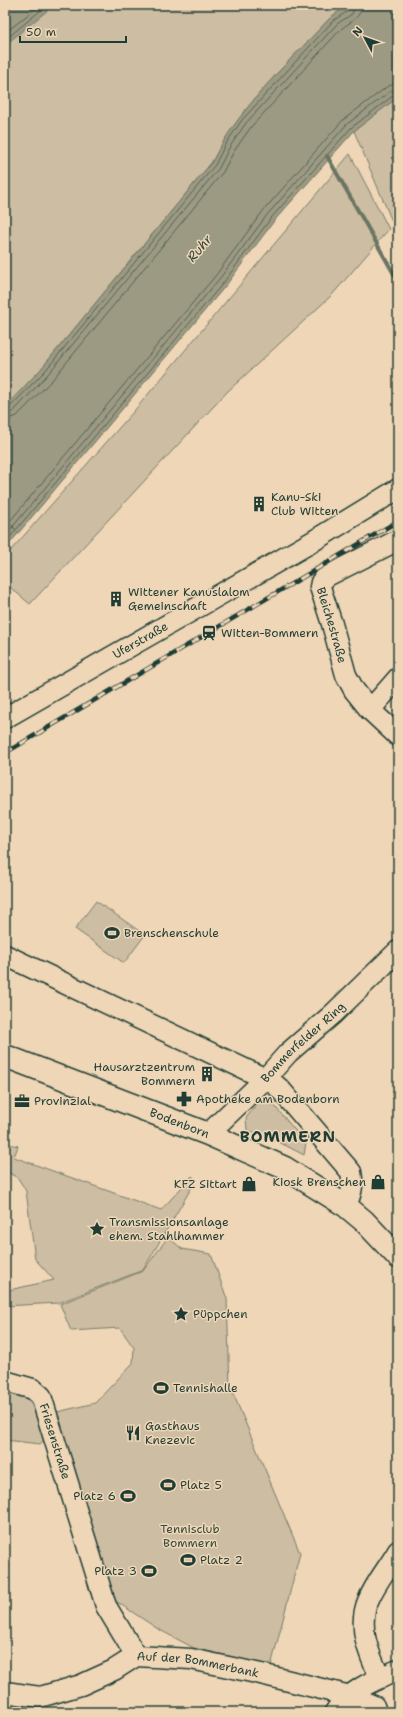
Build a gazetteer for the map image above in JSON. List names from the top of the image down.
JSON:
{
  "streets": {
    "main road": ["Bodenborn"],
    "street": [
      "Bleichestraße",
      "Uferstraße",
      "Bommerfelder Ring",
      "Friesenstraße",
      "Auf der Bommerbank"
    ]
  },
  "crossings": [
    ["Bommerfelder Ring", "Bodenborn"],
    ["Friesenstraße", "Auf der Bommerbank"]
  ],
  "districts": ["BOMMERN"],
  "water": ["Ruhr"],
  "parks": ["Tennisclub Bommern"],
  "places": {
    "building": ["Kanu-Ski Club Witten", "Wittener Kanuslalom Gemeinschaft", "Hausarztzentrum Bommern"],
    "station": ["Witten-Bommern"],
    "sports": [
      "Brenschenschule",
      "Tennishalle",
      "Platz 5",
      "Platz 6",
      "Platz 2",
      "Platz 3"
    ],
    "pharmacy": ["Apotheke am Bodenborn"],
    "office": ["Provinzial"],
    "shop": ["Kiosk Brenschen", "KFZ Sittart"],
    "place": ["Transmissionsanlage ehem. Stahlhammer", "Püppchen"],
    "restaurant": ["Gasthaus Knezevic"]
  },
  "scale_bar": "50 m",
  "north": "top left"
}
